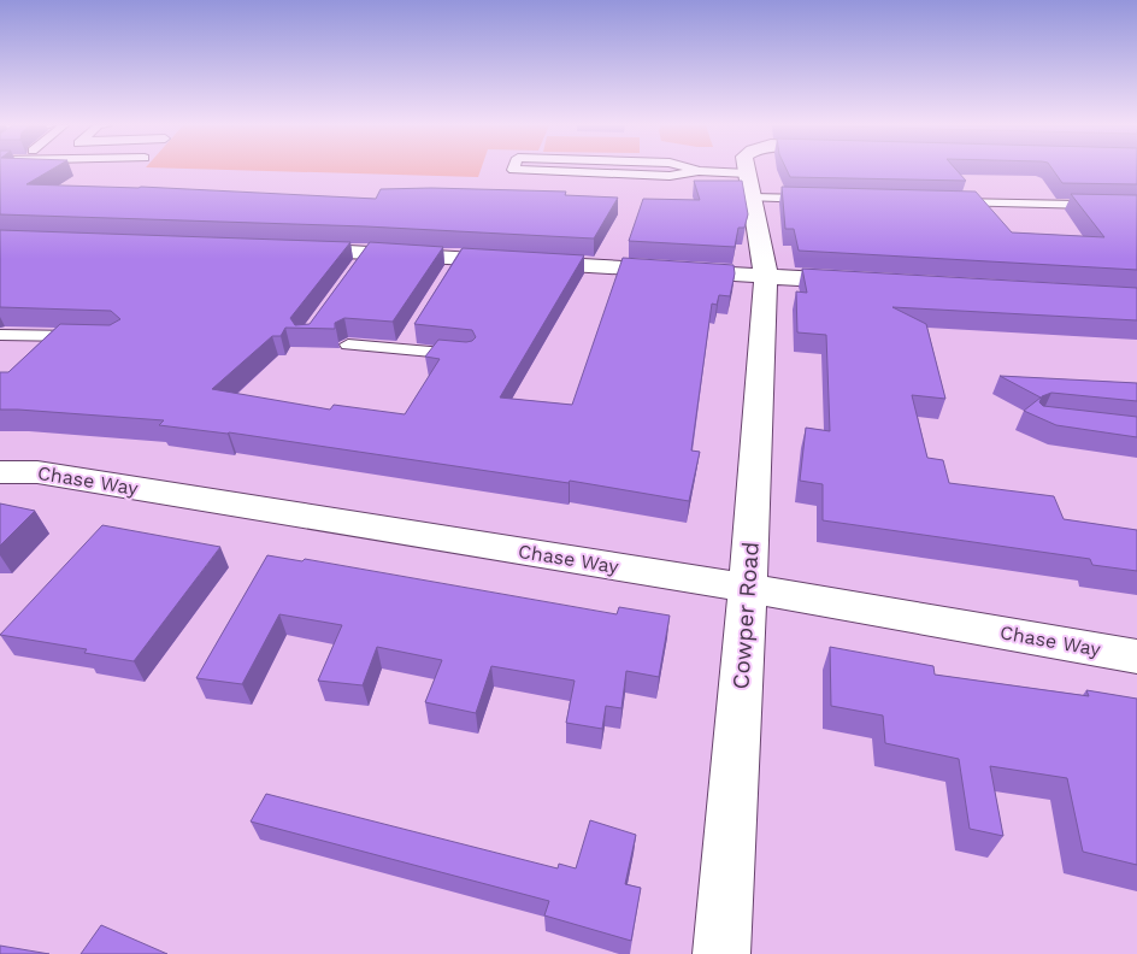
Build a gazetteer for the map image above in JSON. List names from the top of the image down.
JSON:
{
  "streets": {
    "street": ["Chase Way", "Cowper Road"]
  },
  "crossings": [
    ["Chase Way", "Cowper Road"]
  ]
}
